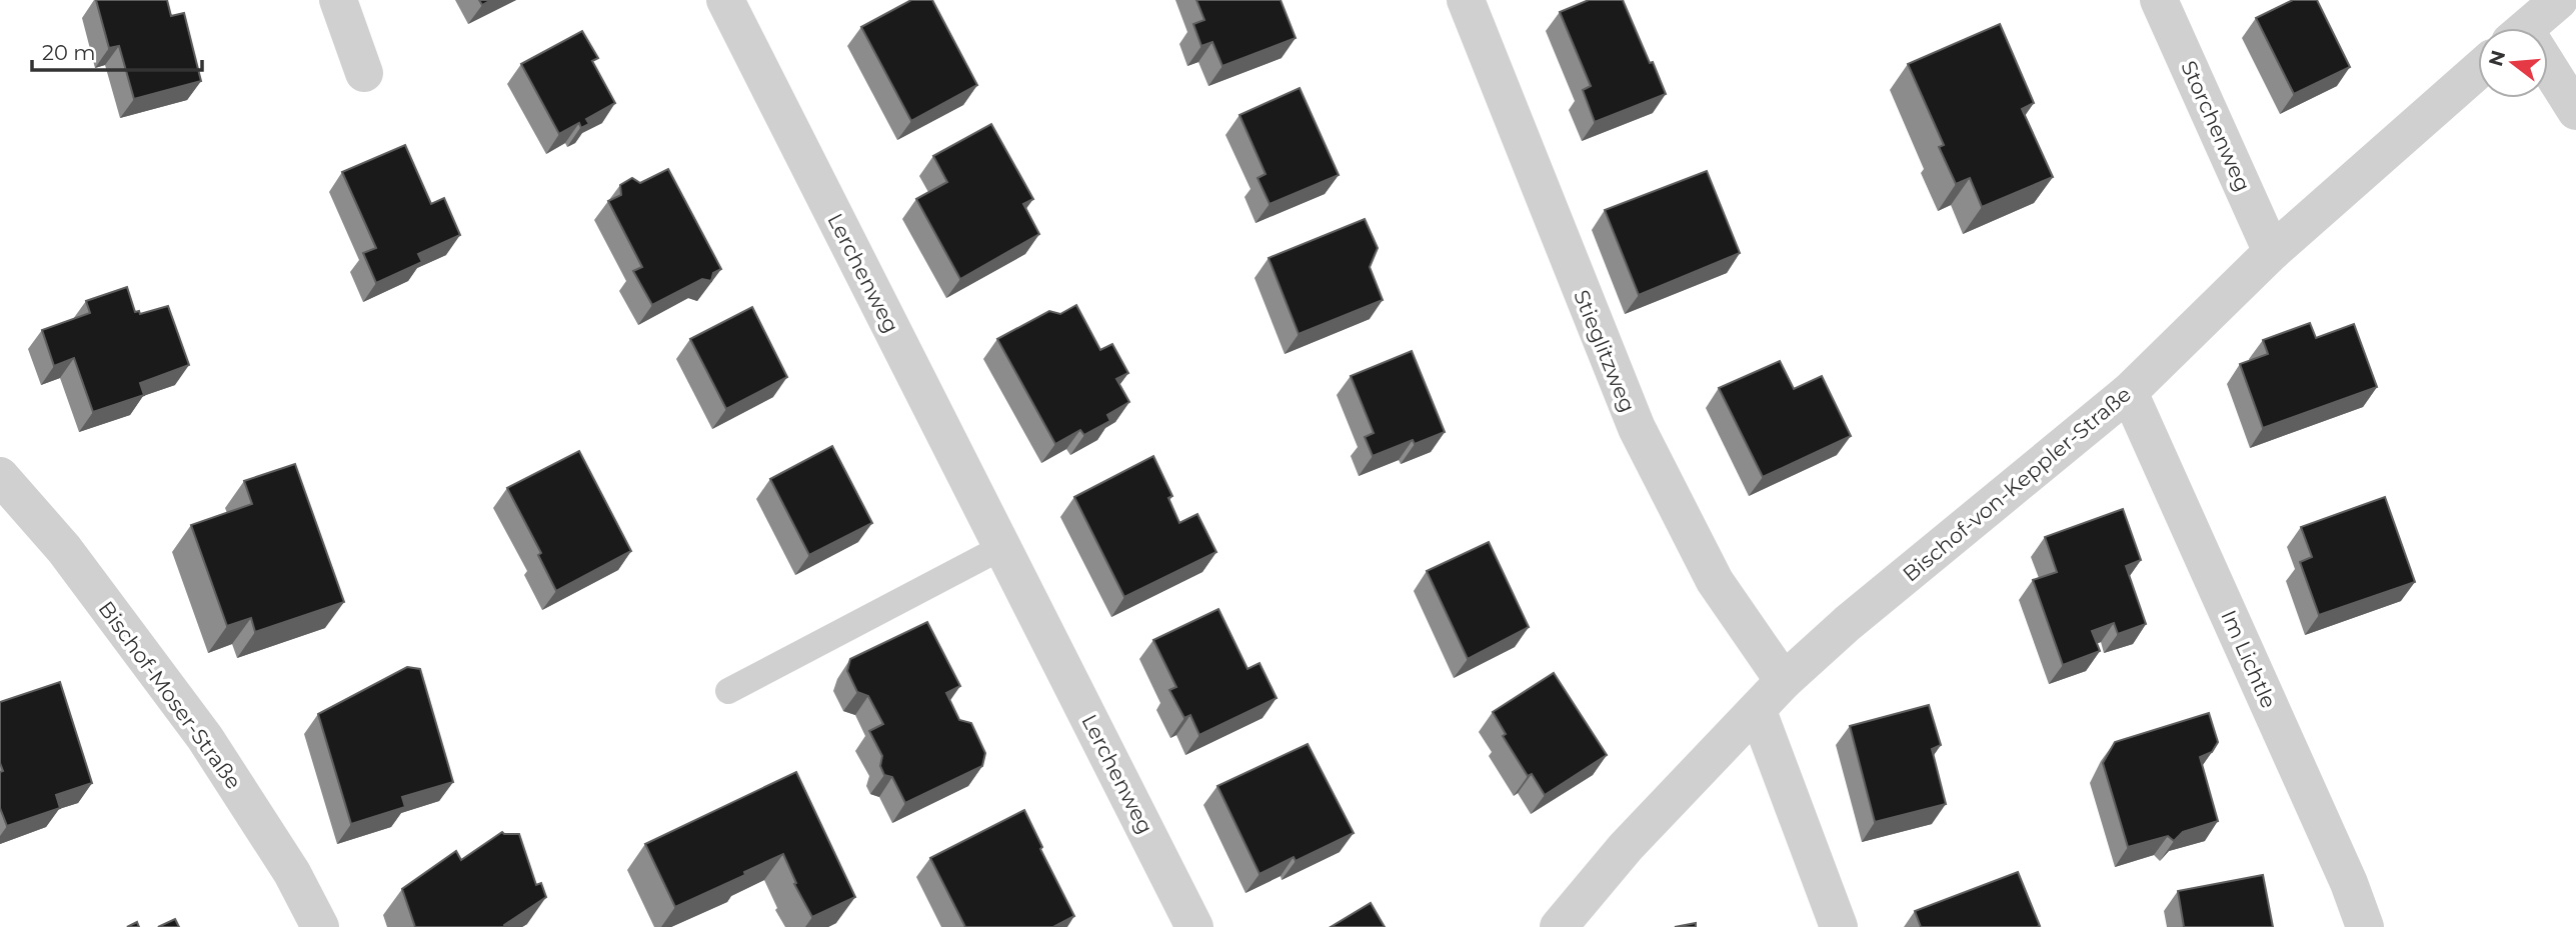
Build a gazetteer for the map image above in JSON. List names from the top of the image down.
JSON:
{
  "streets": {
    "street": [
      "Storchenweg",
      "Lerchenweg",
      "Stieglitzweg",
      "Bischof-von-Keppler-Straße",
      "Im Lichtle",
      "Bischof-Moser-Straße"
    ]
  },
  "crossings": [
    ["Storchenweg", "Bischof-von-Keppler-Straße"],
    ["Stieglitzweg", "Bischof-von-Keppler-Straße"],
    ["Bischof-von-Keppler-Straße", "Im Lichtle"]
  ],
  "scale_bar": "20 m",
  "north": "left"
}
